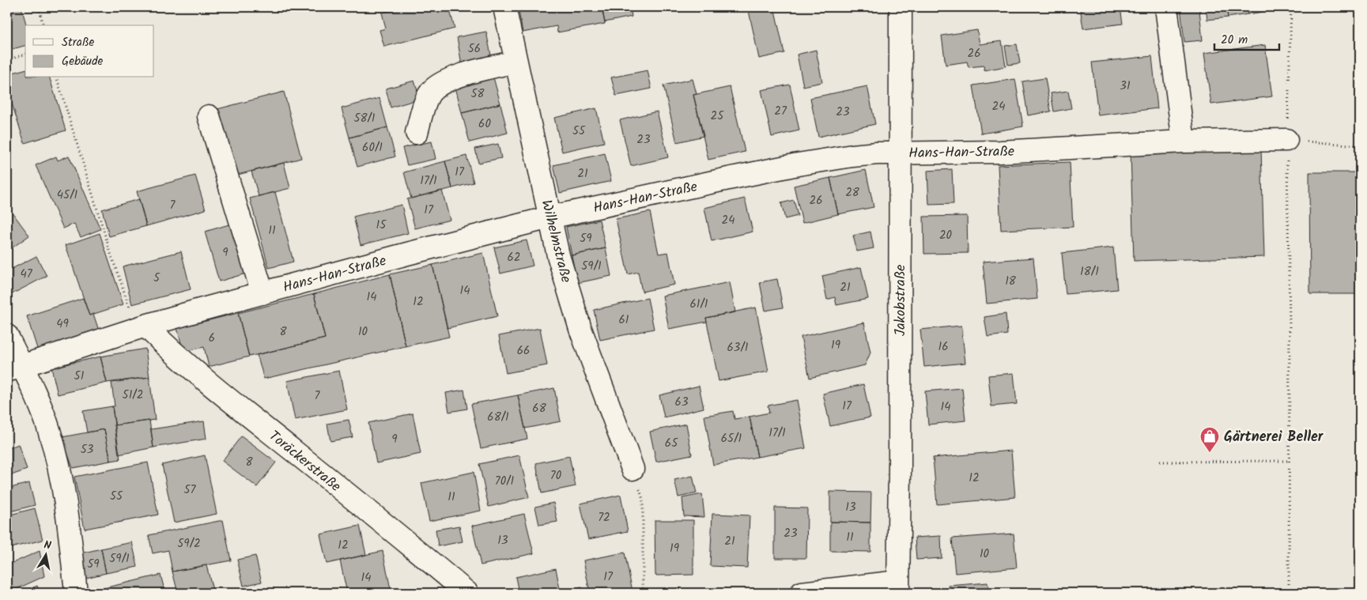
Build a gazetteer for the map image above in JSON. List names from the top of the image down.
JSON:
{
  "streets": {
    "street": [
      "Hans-Han-Straße",
      "Wilhelmstraße",
      "Jakobstraße",
      "Toräckerstraße"
    ]
  },
  "crossings": [
    ["Hans-Han-Straße", "Wilhelmstraße"],
    ["Hans-Han-Straße", "Jakobstraße"],
    ["Hans-Han-Straße", "Toräckerstraße"]
  ],
  "places": {
    "shop": ["Gärtnerei Beller"]
  },
  "house_numbers": [
    "56",
    "26",
    "31",
    "58",
    "24",
    "27",
    "23",
    "25",
    "58/1",
    "60",
    "55",
    "23",
    "60/1",
    "17",
    "21",
    "17/1",
    "28",
    "45/1",
    "26",
    "7",
    "17",
    "24",
    "15",
    "11",
    "20",
    "59",
    "9",
    "62",
    "59/1",
    "18/1",
    "47",
    "5",
    "18",
    "21",
    "14",
    "14",
    "12",
    "61/1",
    "61",
    "49",
    "8",
    "10",
    "6",
    "19",
    "16",
    "63/1",
    "66",
    "51",
    "51/2",
    "7",
    "63",
    "17",
    "14",
    "68",
    "68/1",
    "17/1",
    "65/1",
    "9",
    "65",
    "53",
    "8",
    "70",
    "12",
    "70/1",
    "57",
    "55",
    "11",
    "13",
    "72",
    "23",
    "11",
    "13",
    "21",
    "59/2",
    "12",
    "19",
    "10",
    "59/1",
    "59",
    "17",
    "14"
  ],
  "legend": ["Straße", "Gebäude"],
  "scale_bar": "20 m",
  "north": "top"
}
